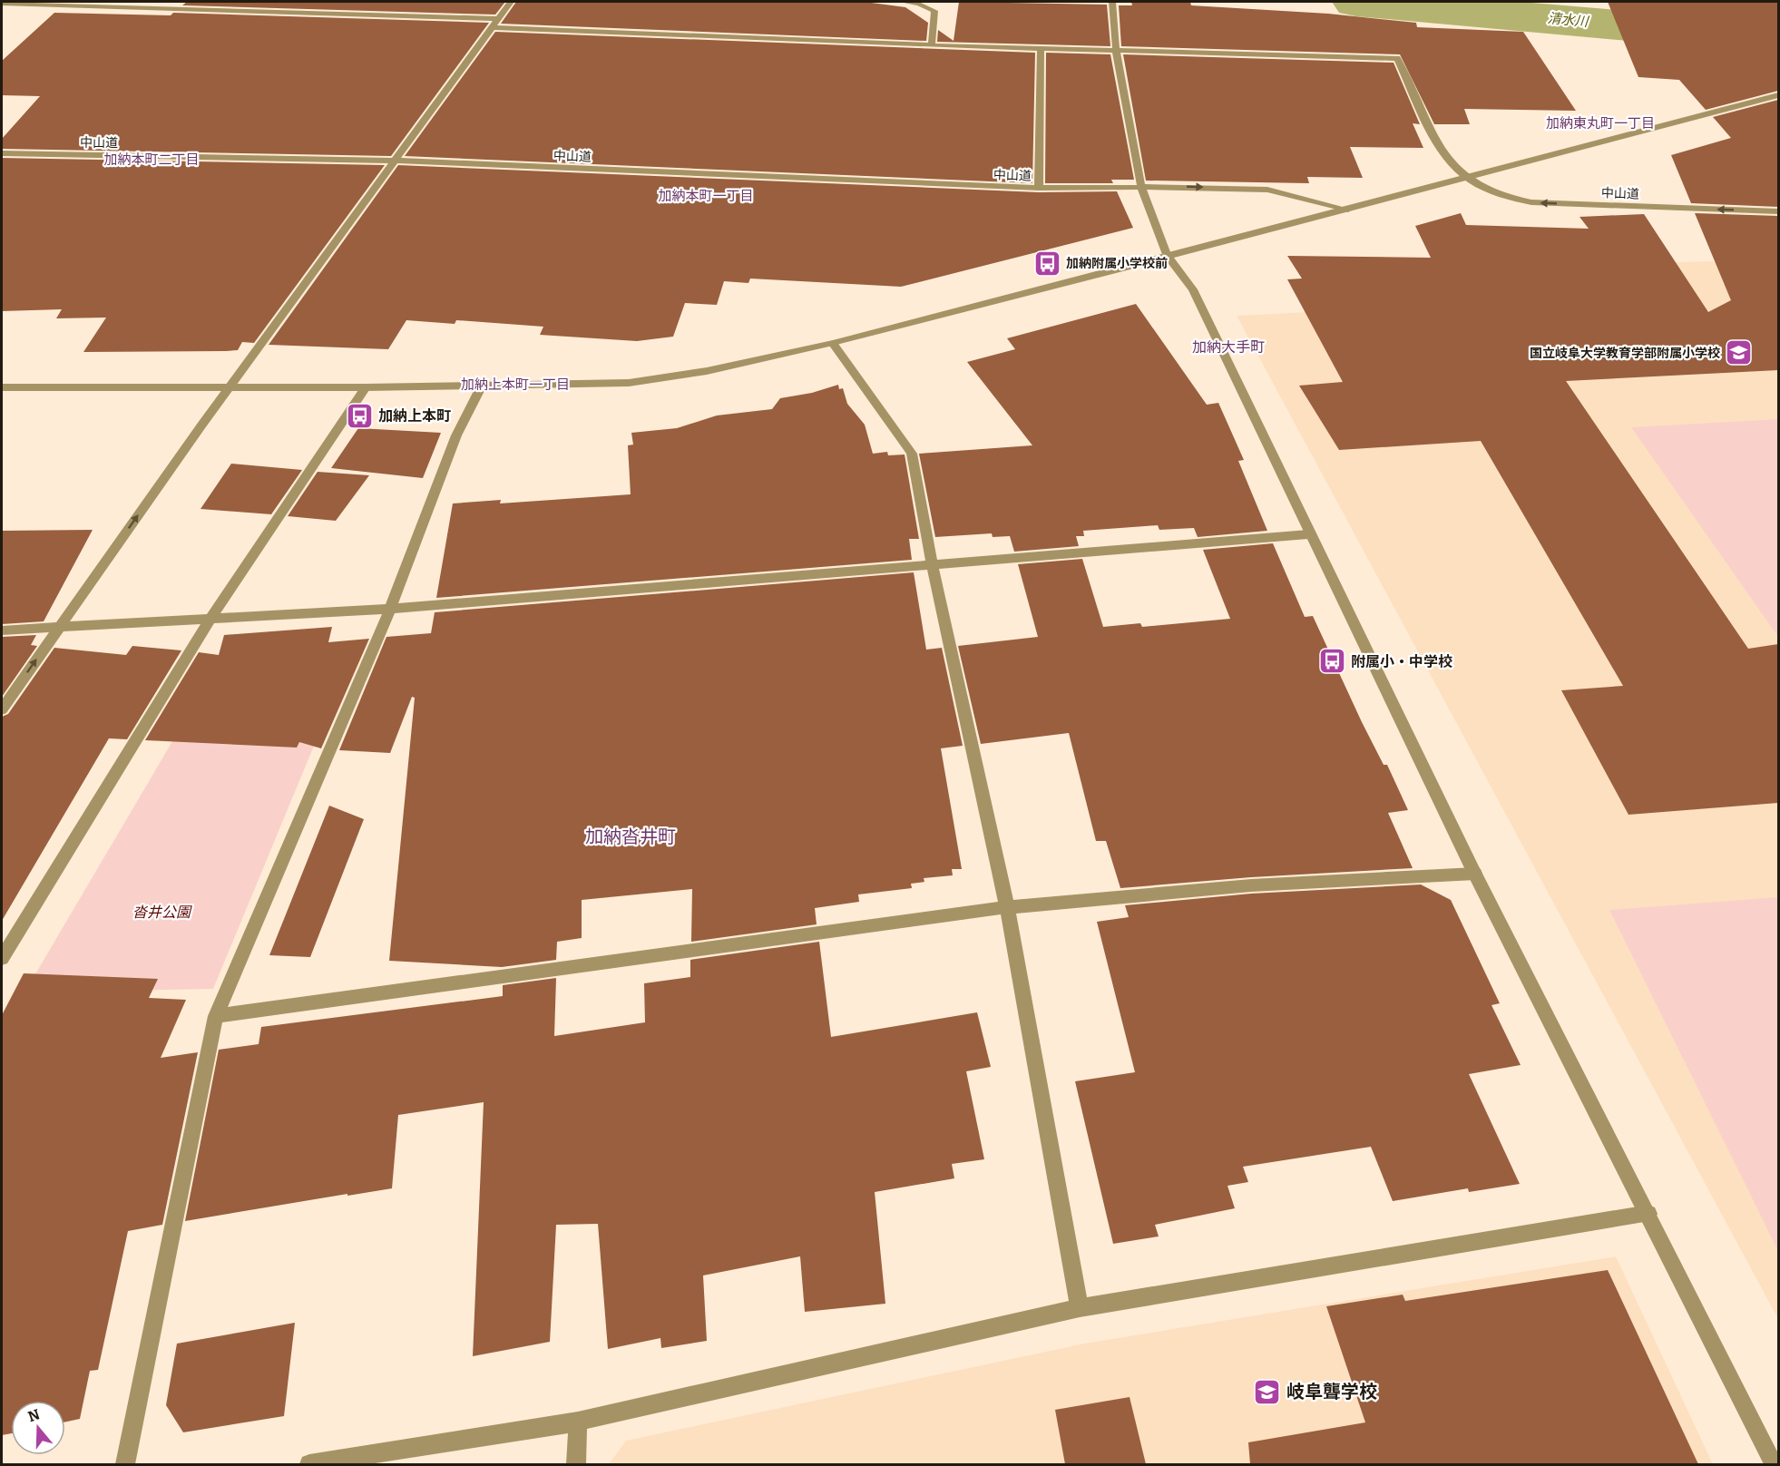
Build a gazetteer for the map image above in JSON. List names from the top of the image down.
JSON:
{
  "streets": {
    "street": ["中山道"]
  },
  "districts": [
    "加納東丸町一丁目",
    "加納本町二丁目",
    "加納本町一丁目",
    "加納大手町",
    "加納上本町一丁目",
    "加納沓井町"
  ],
  "water": ["清水川"],
  "parks": ["沓井公園"],
  "places": {
    "bus stop": ["加納附属小学校前", "加納上本町", "附属小・中学校"],
    "school or university": ["国立岐阜大学教育学部附属小学校", "岐阜聾学校"]
  },
  "north": "top"
}
